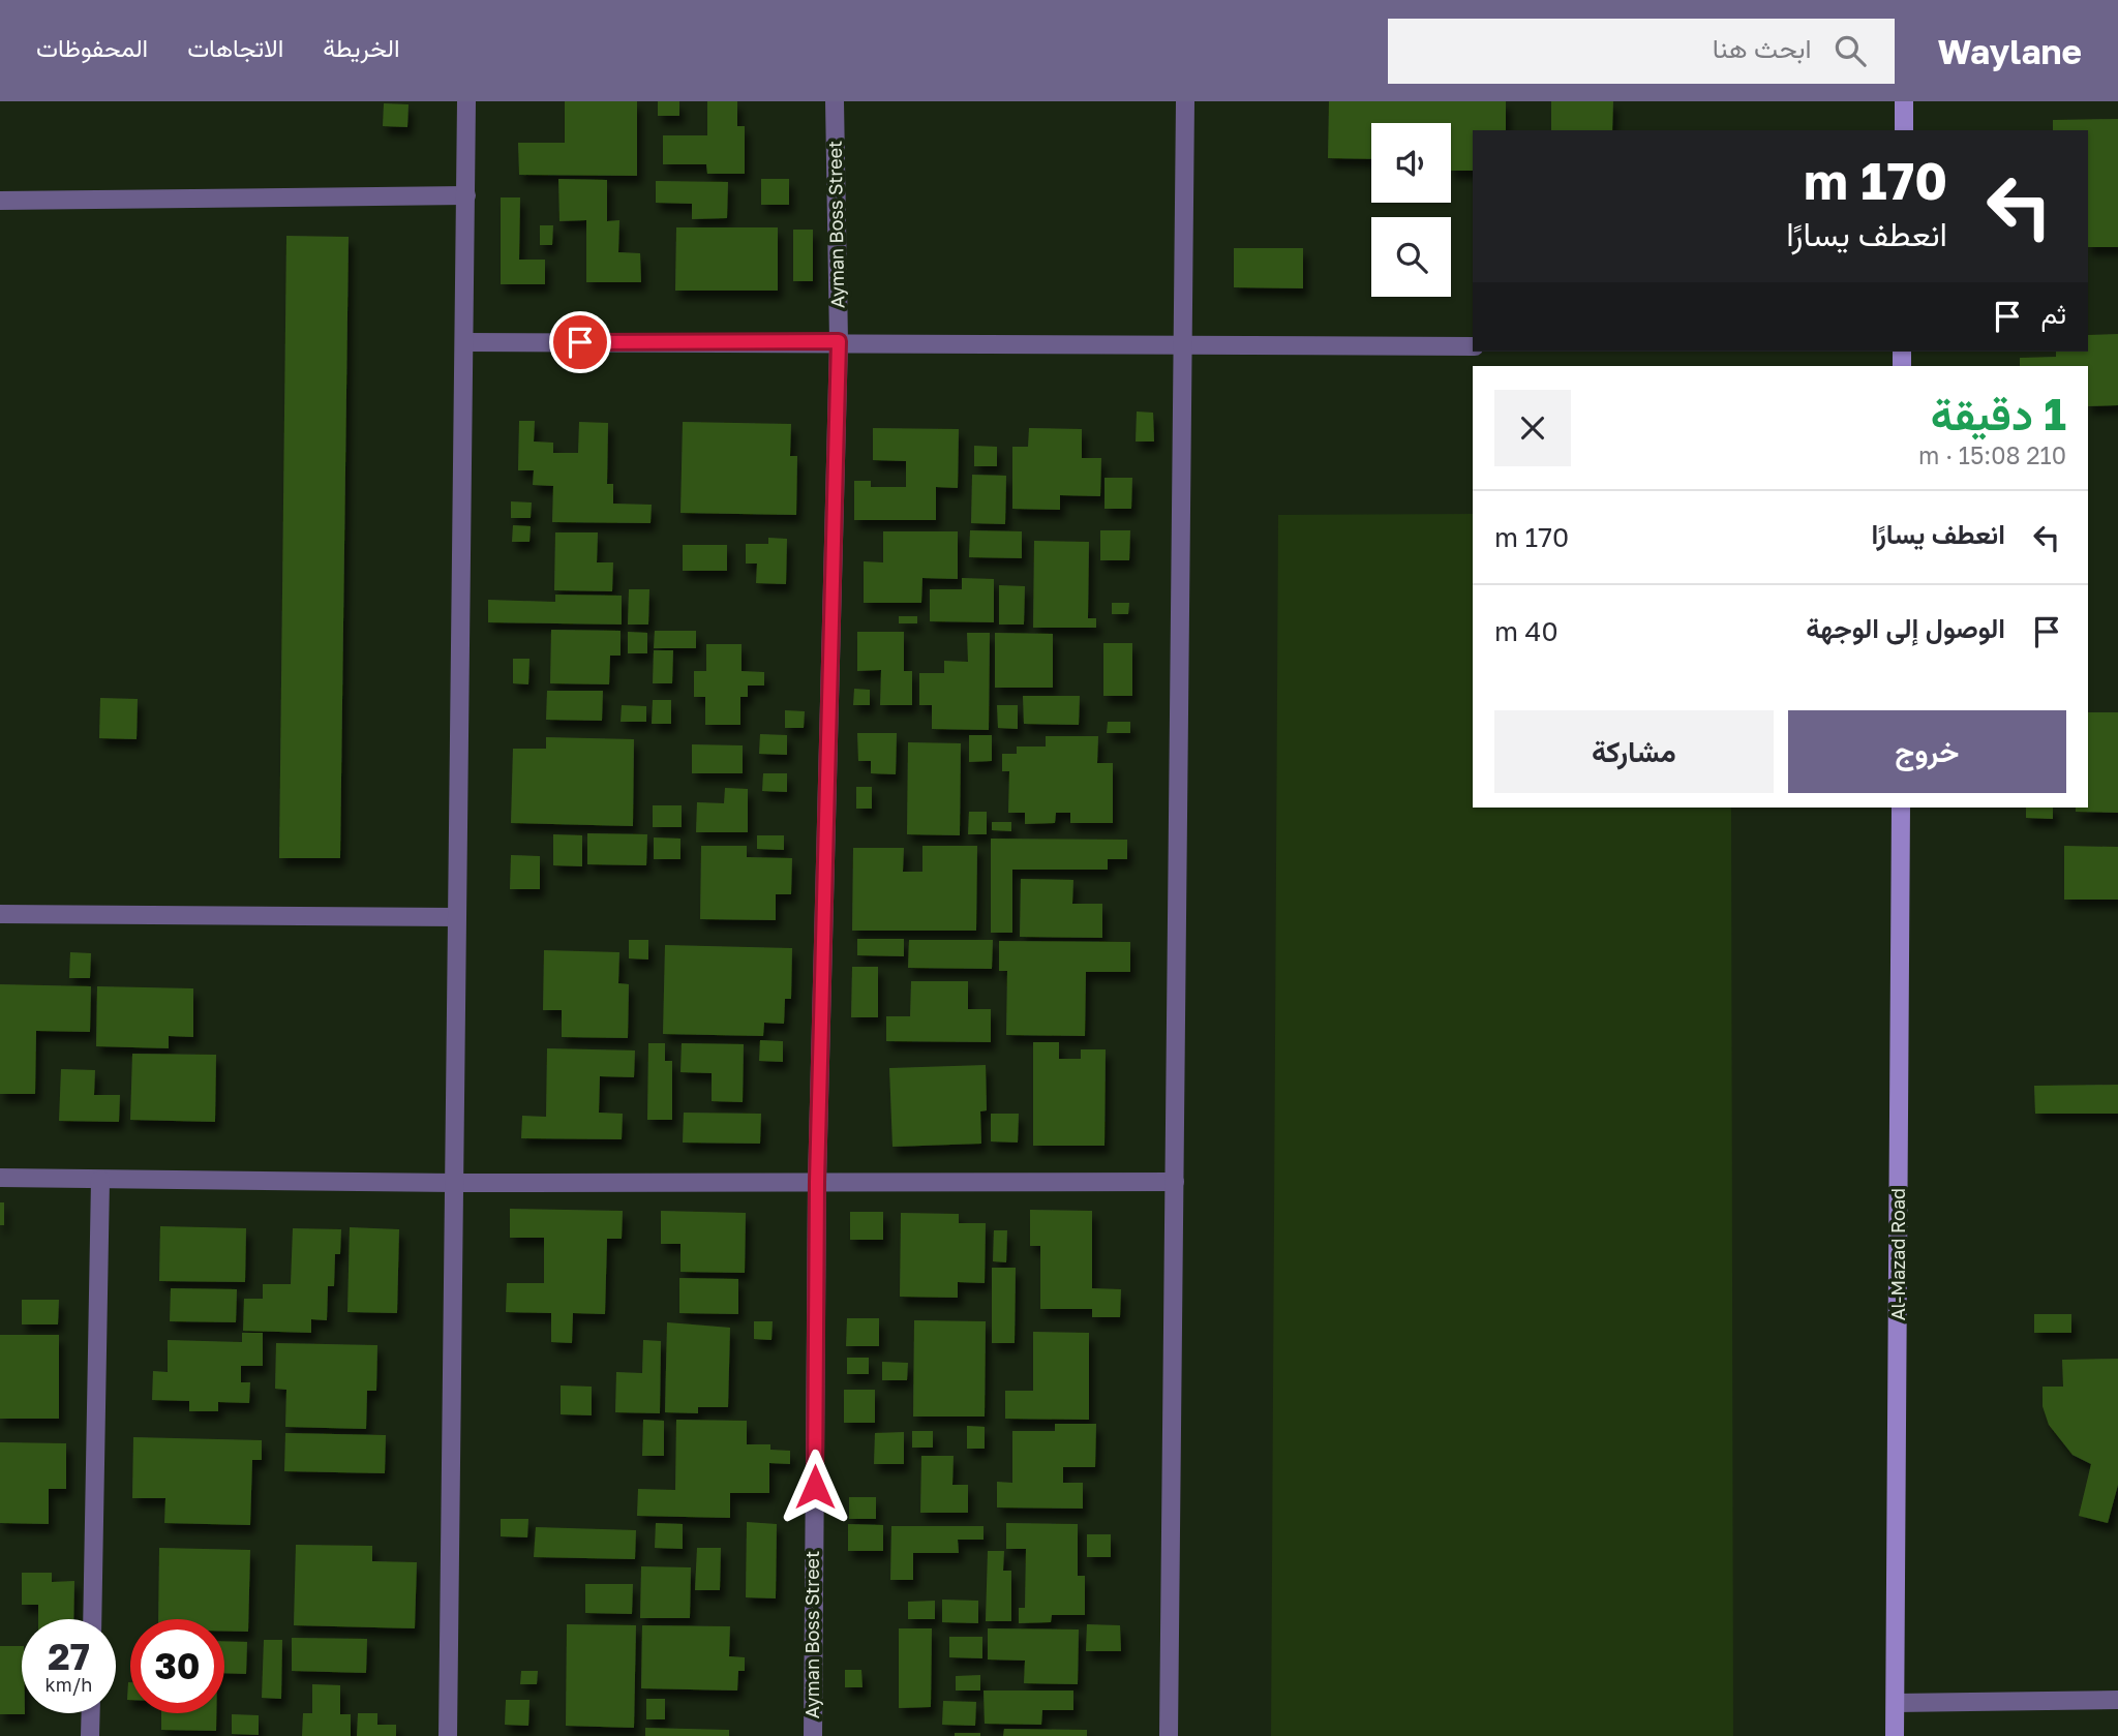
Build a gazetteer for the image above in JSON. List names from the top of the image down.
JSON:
{
  "streets": {
    "street": ["Ayman Boss Street", "Al-Mazad Road"]
  },
  "page": {
    "header": "Waylane",
    "search": "ابحث هنا",
    "nav": ["الخريطة", "الاتجاهات", "المحفوظات"],
    "turn": ["170 m", "انعطف يسارًا"],
    "then": "ثم",
    "heading": ["1 دقيقة", "210 m · 15:08"],
    "list": [
      {
        "name": "انعطف يسارًا",
        "value": "170 m"
      },
      {
        "name": "الوصول إلى الوجهة",
        "value": "40 m"
      }
    ],
    "buttons": ["خروج", "مشاركة"],
    "speed": "27 km/h",
    "limit": "30"
  }
}
